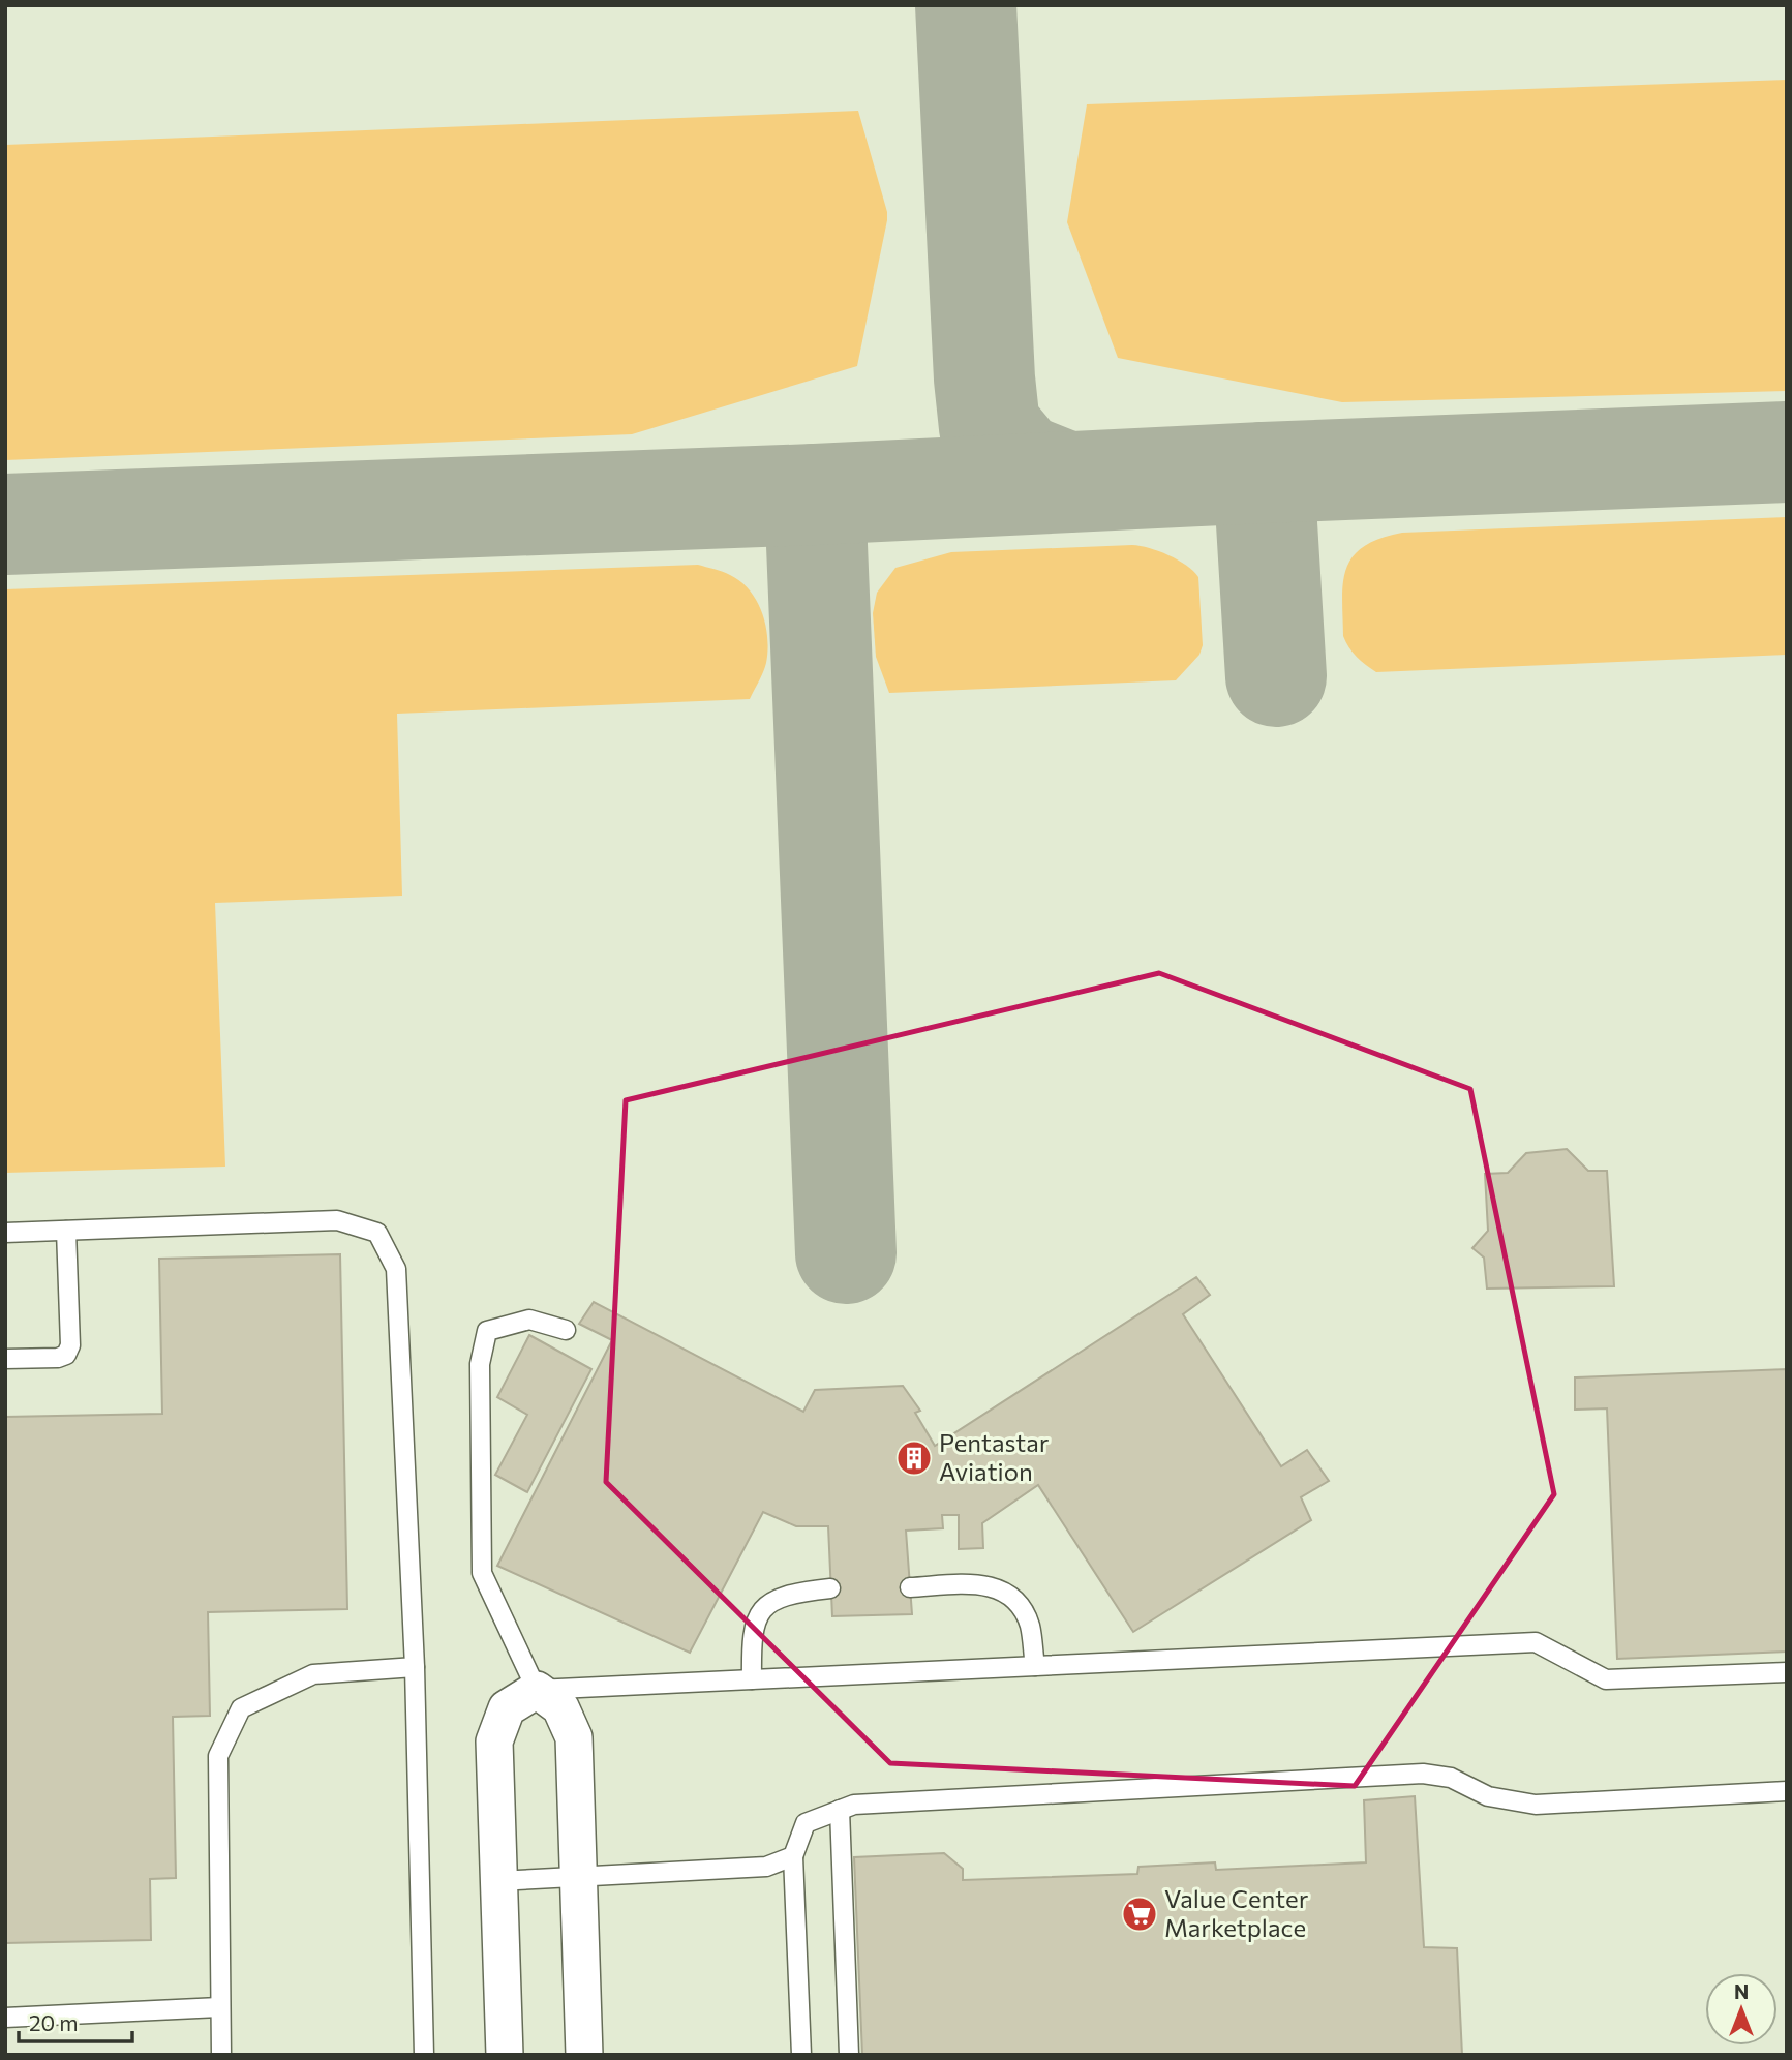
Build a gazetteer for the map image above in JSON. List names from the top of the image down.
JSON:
{
  "places": {
    "building": ["Pentastar Aviation"],
    "supermarket": ["Value Center Marketplace"]
  },
  "scale_bar": "20 m",
  "north": "top"
}
